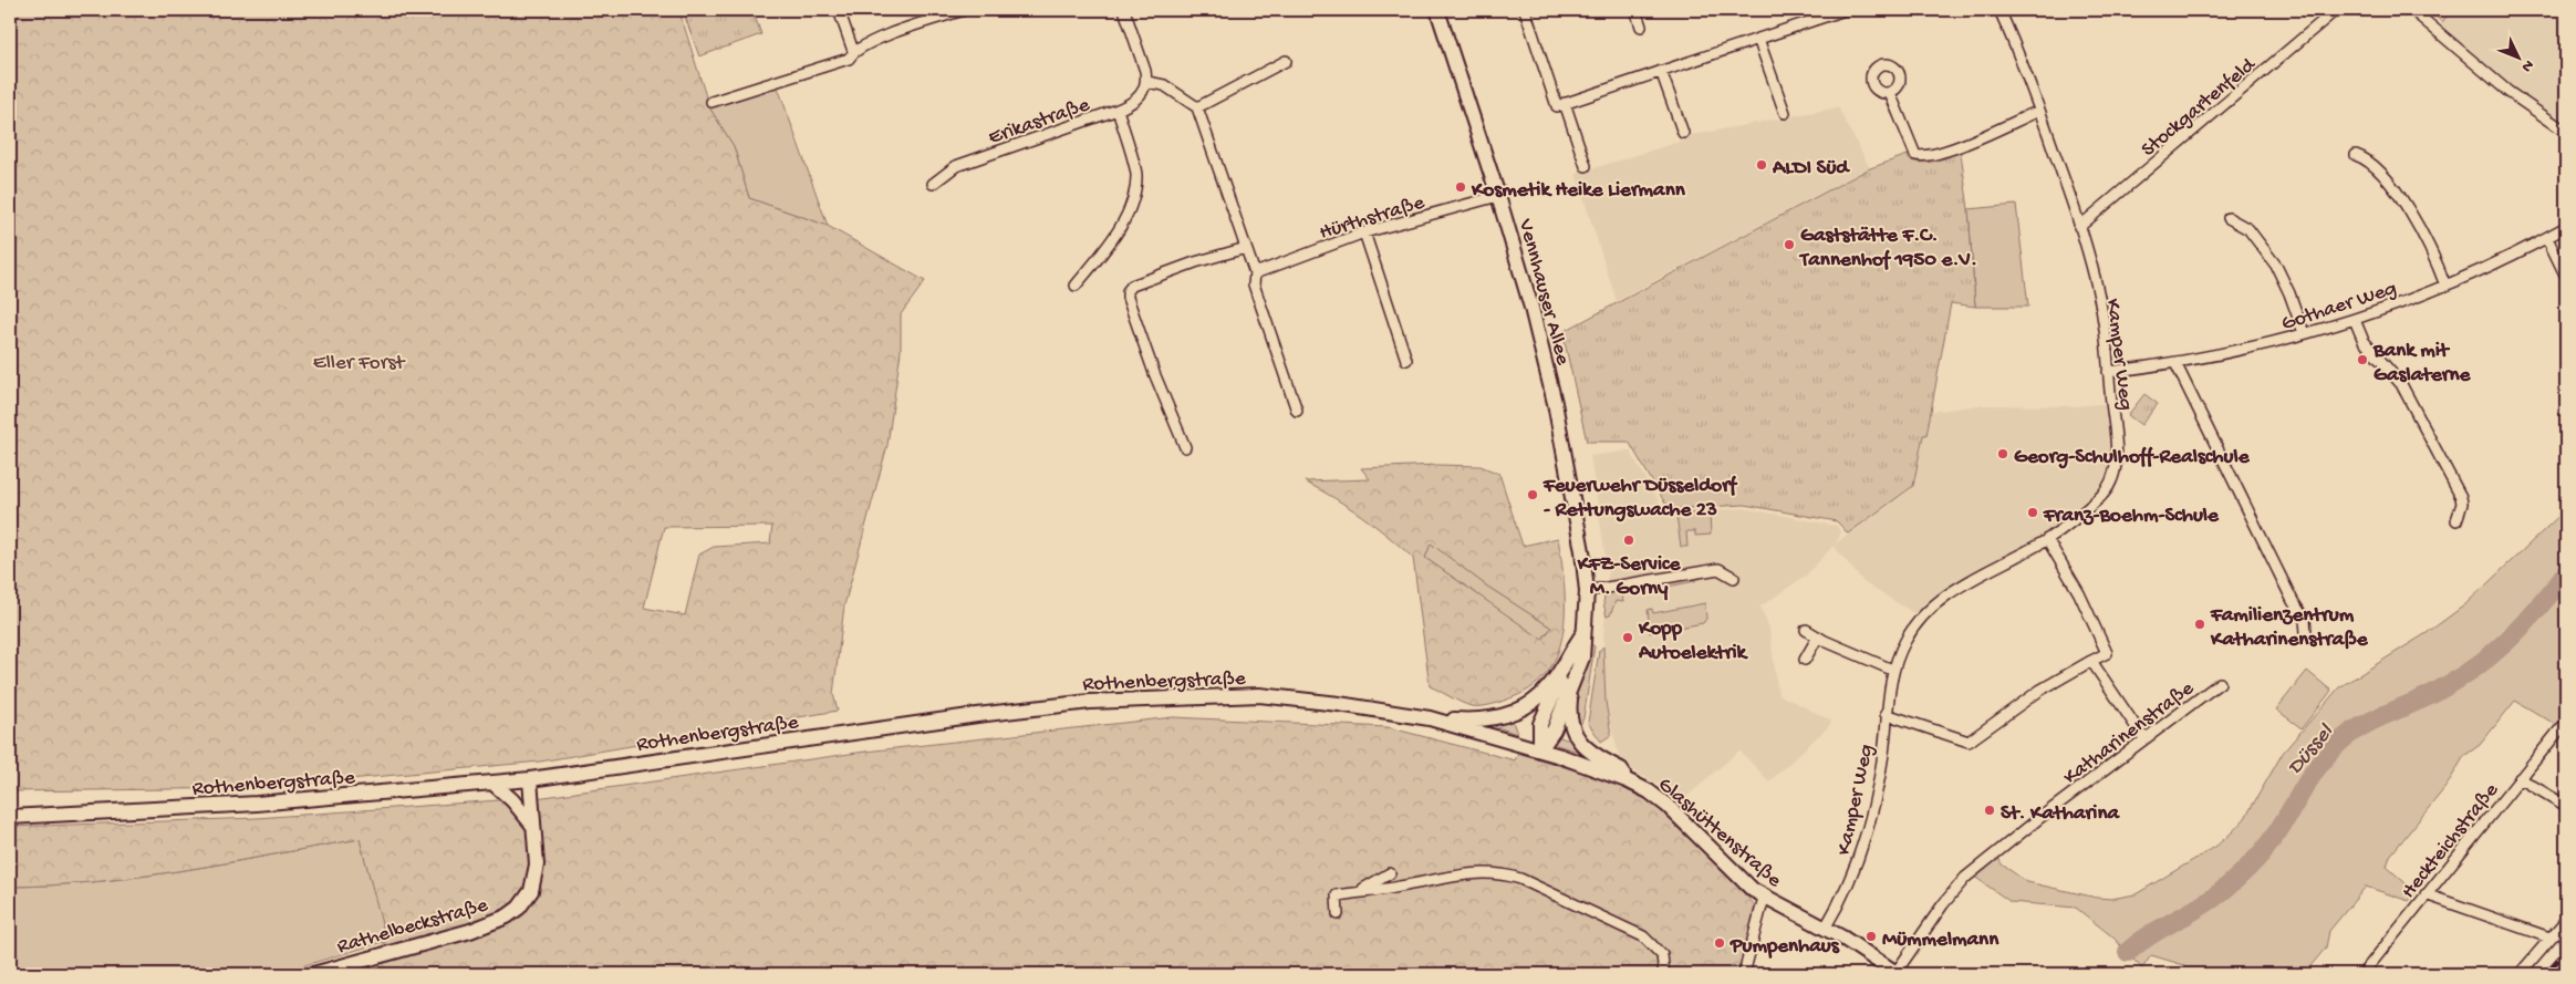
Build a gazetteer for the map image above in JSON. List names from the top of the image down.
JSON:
{
  "streets": {
    "main road": [
      "Vennhauser Allee",
      "Rothenbergstraße",
      "Glashüttenstraße",
      "Rathelbeckstraße"
    ],
    "street": [
      "Stockgartenfeld",
      "Erikastraße",
      "Hürthstraße",
      "Gothaer Weg",
      "Kamper Weg",
      "Katharinenstraße",
      "Heckteichstraße"
    ]
  },
  "crossings": [
    ["Stockgartenfeld", "Kamper Weg"],
    ["Hürthstraße", "Vennhauser Allee"],
    ["Vennhauser Allee", "Rothenbergstraße"],
    ["Vennhauser Allee", "Glashüttenstraße"],
    ["Gothaer Weg", "Kamper Weg"],
    ["Kamper Weg", "Glashüttenstraße"],
    ["Rothenbergstraße", "Glashüttenstraße"],
    ["Rothenbergstraße", "Rathelbeckstraße"],
    ["Katharinenstraße", "Glashüttenstraße"]
  ],
  "water": ["Düssel"],
  "parks": ["Eller Forst"],
  "places": [
    "ALDI Süd",
    "Kosmetik Heike Liermann",
    "Gaststätte F.C. Tannenhof 1950 e.V.",
    "Bank mit Gaslaterne",
    "Georg-Schulhoff-Realschule",
    "Feuerwehr Düsseldorf - Rettungswache 23",
    "Franz-Boehm-Schule",
    "KFZ-Service M. Gorny",
    "Familienzentrum Katharinenstraße",
    "Kopp Autoelektrik",
    "St. Katharina",
    "Mümmelmann",
    "Pumpenhaus"
  ],
  "north": "bottom right"
}
